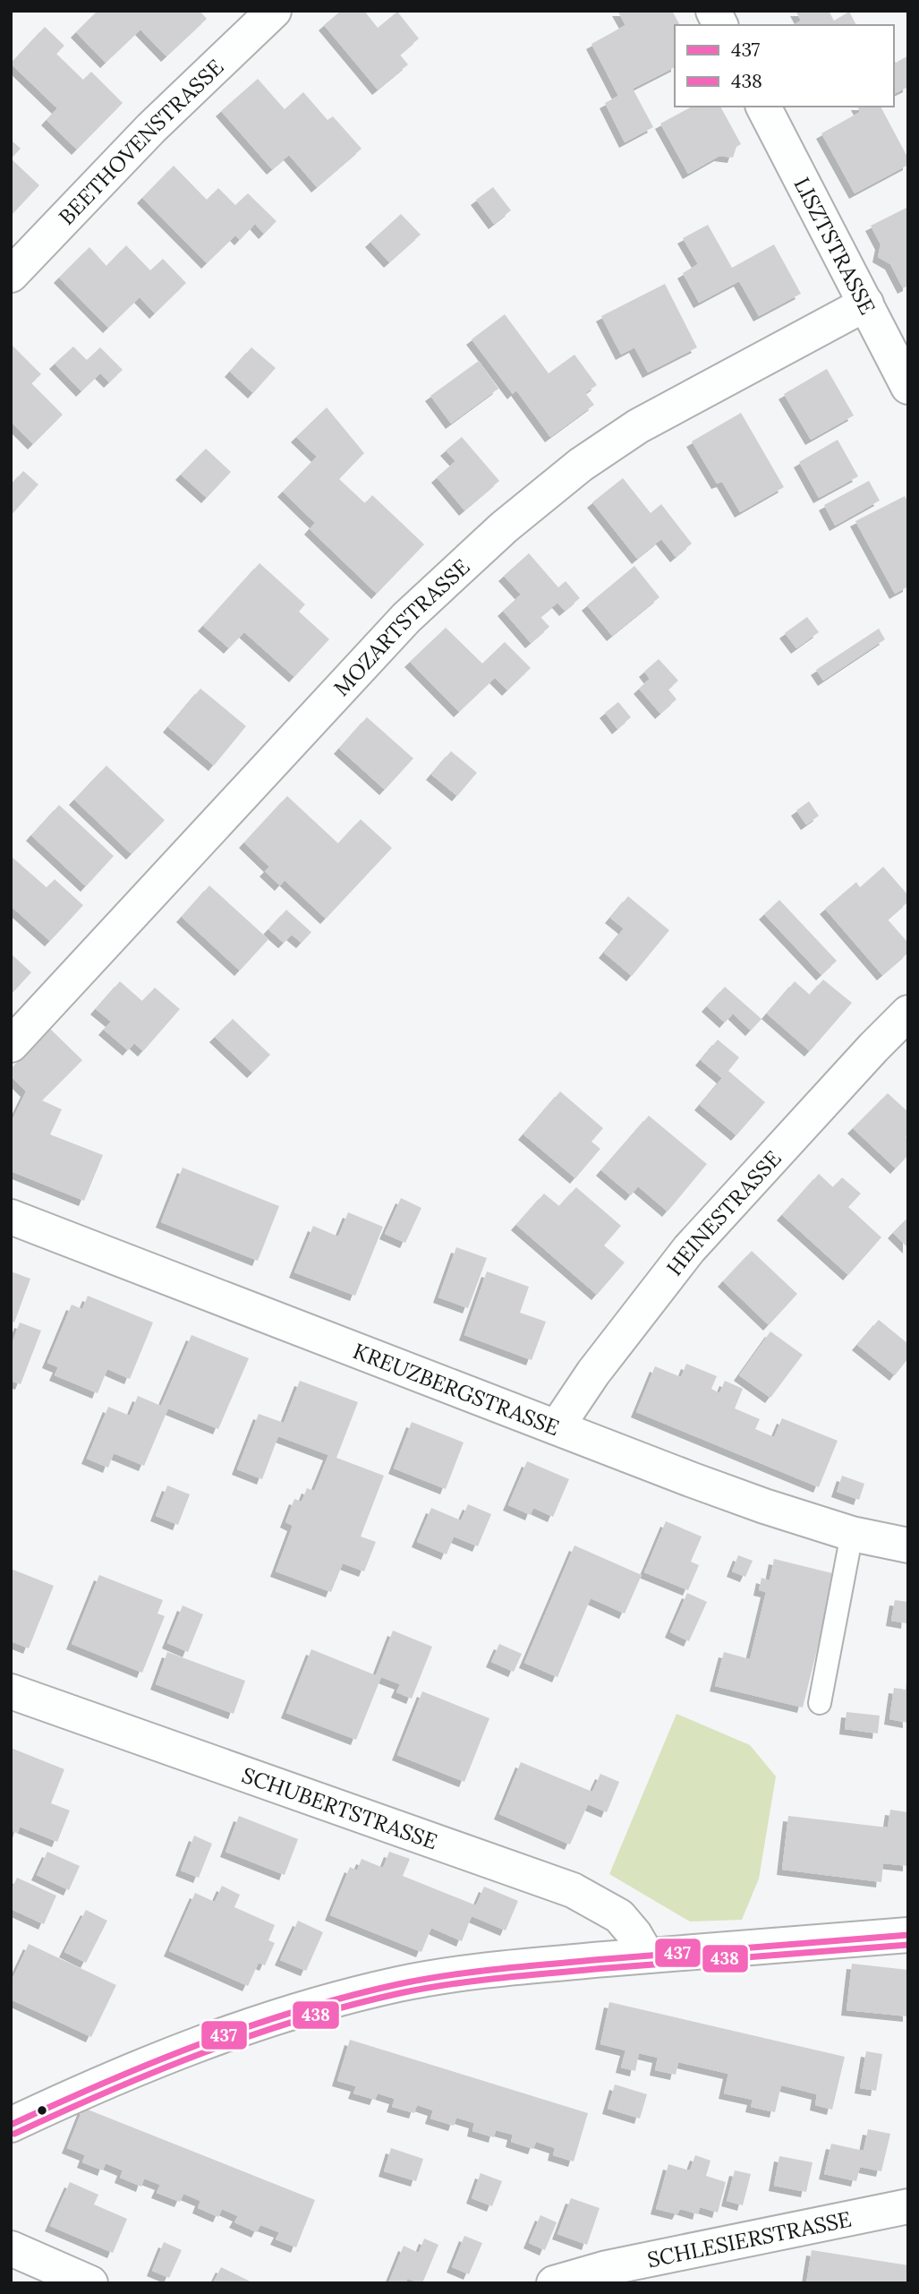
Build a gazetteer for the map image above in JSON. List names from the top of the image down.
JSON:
{
  "streets": {
    "street": [
      "BEETHOVENSTRASSE",
      "LISZTSTRASSE",
      "MOZARTSTRASSE",
      "HEINESTRASSE",
      "KREUZBERGSTRASSE",
      "SCHUBERTSTRASSE",
      "SCHLESIERSTRASSE"
    ]
  },
  "crossings": [
    ["LISZTSTRASSE", "MOZARTSTRASSE"],
    ["HEINESTRASSE", "KREUZBERGSTRASSE"]
  ],
  "lines": ["transit line 437", "transit line 438"],
  "legend": ["437", "438"]
}
